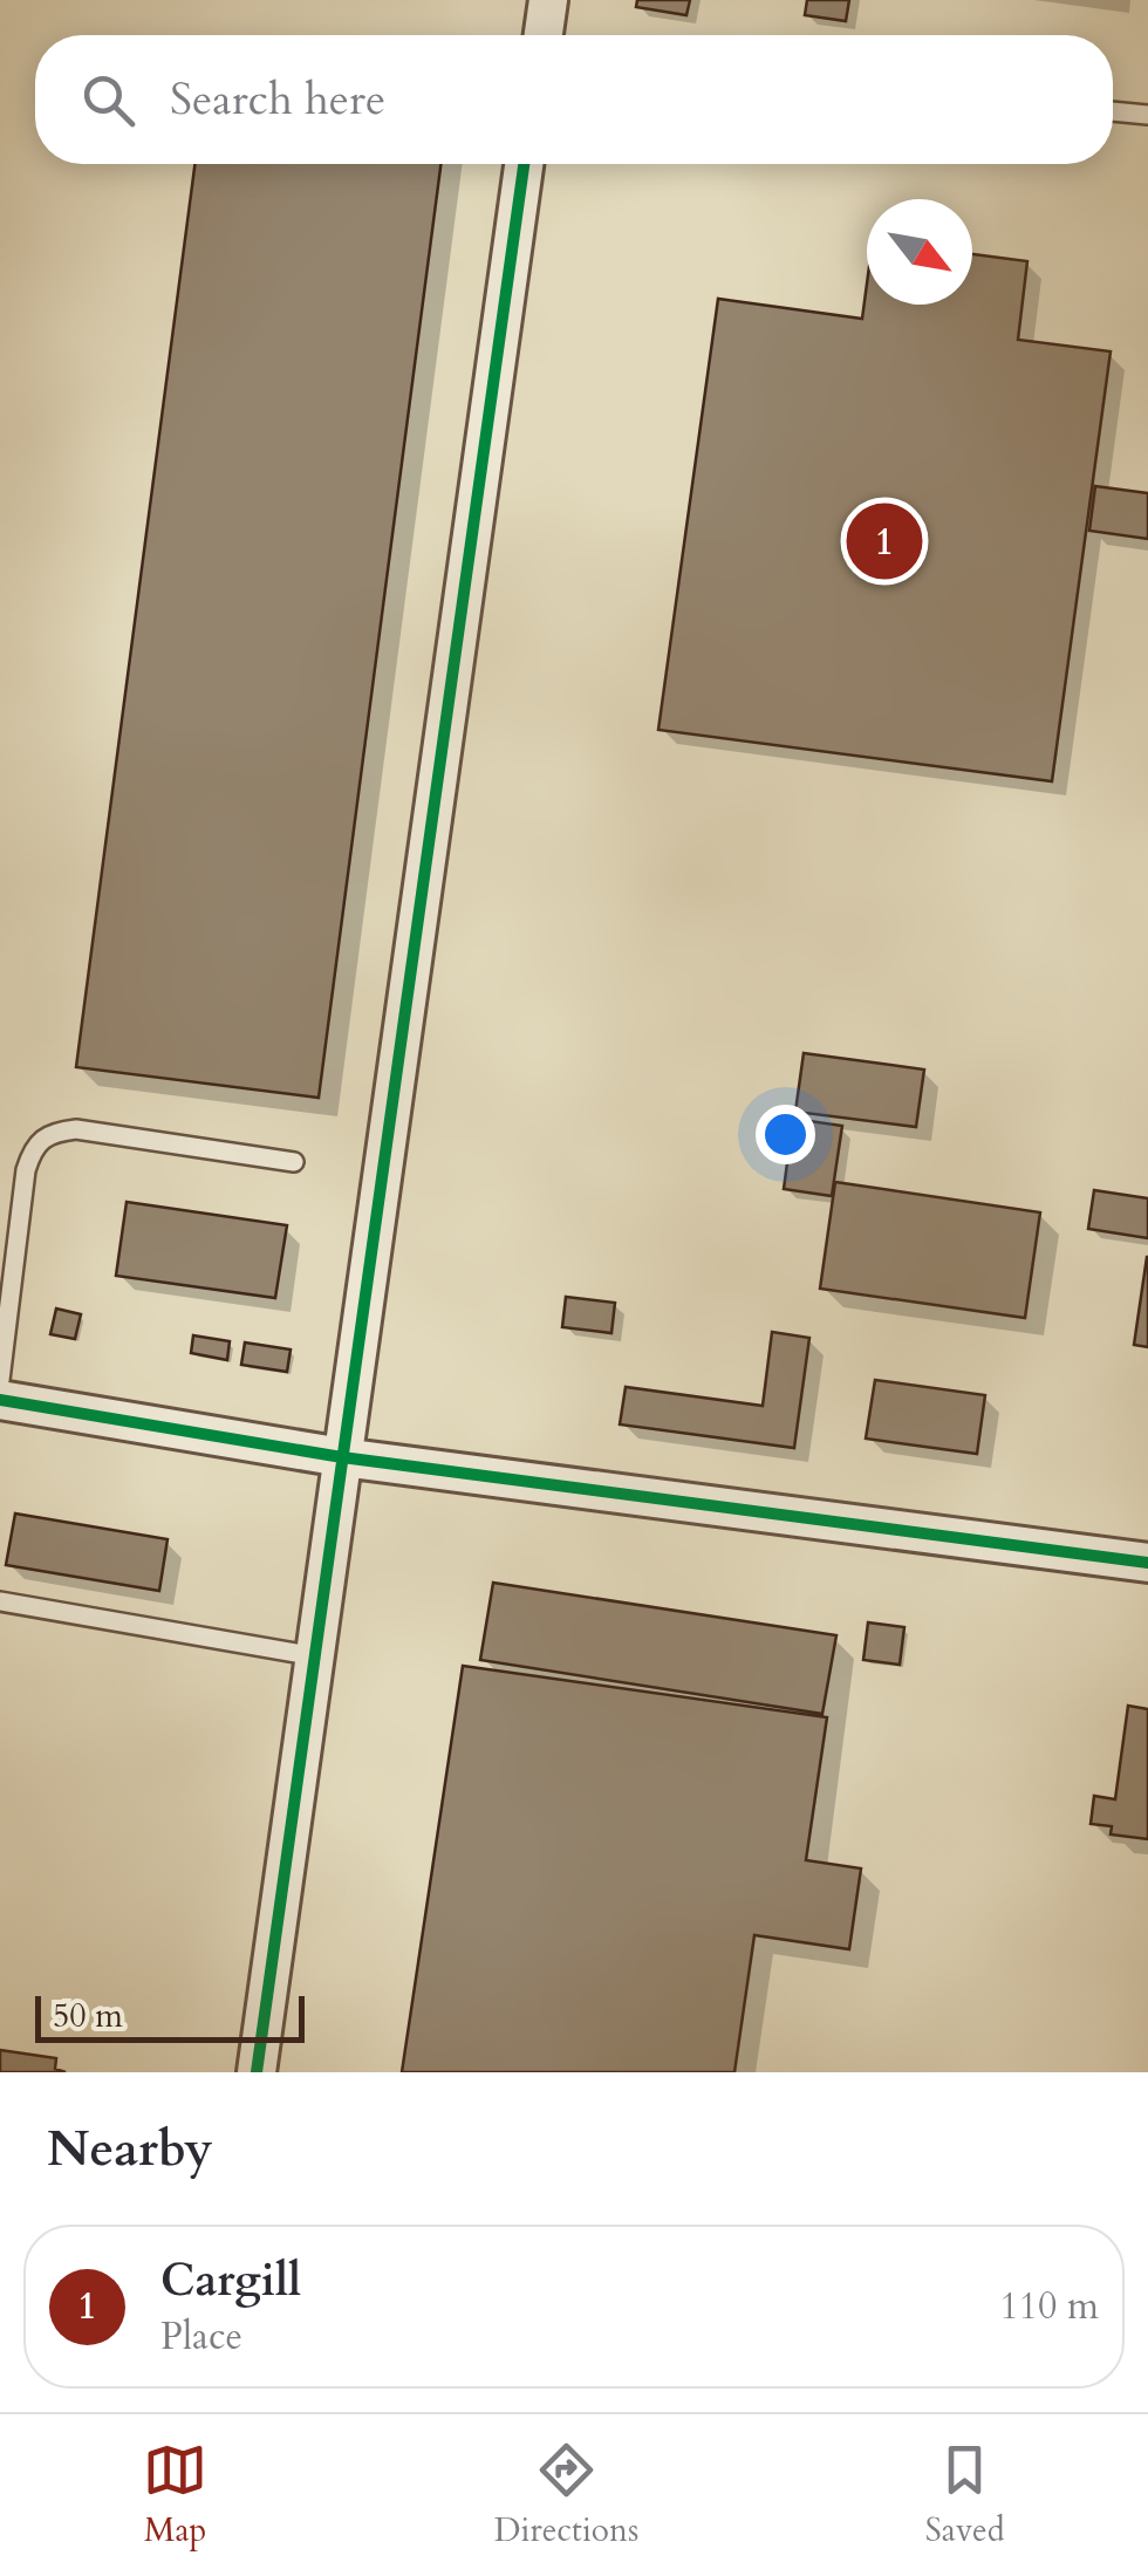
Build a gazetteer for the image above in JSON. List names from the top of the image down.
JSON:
{
  "scale_bar": "50 m",
  "north": "bottom right",
  "page": {
    "search": "Search here",
    "pins": "1",
    "scale": "50 m",
    "heading": "Nearby",
    "list": [
      {
        "mark": "1",
        "name": "Cargill",
        "note": "Place",
        "value": "110 m"
      }
    ],
    "nav": ["Map", "Directions", "Saved"]
  }
}
